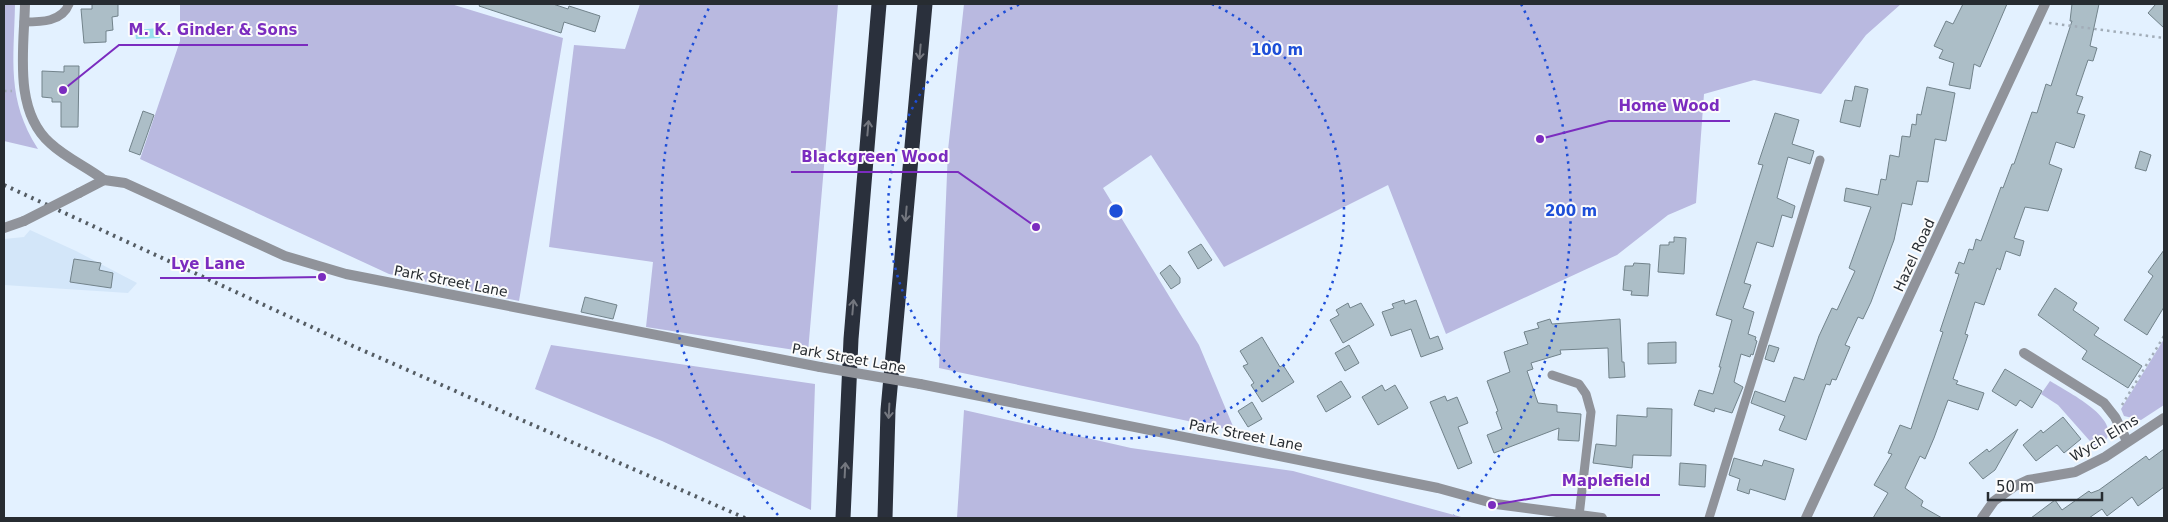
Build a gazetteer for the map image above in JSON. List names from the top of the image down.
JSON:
{
  "streets": {
    "street": ["Hazel Road", "Park Street Lane", "Wych Elms"]
  },
  "places": [
    "M. K. Ginder & Sons",
    "Home Wood",
    "Blackgreen Wood",
    "Lye Lane",
    "Maplefield"
  ],
  "scale_bar": "50 m",
  "rings": ["100 m", "200 m"]
}
